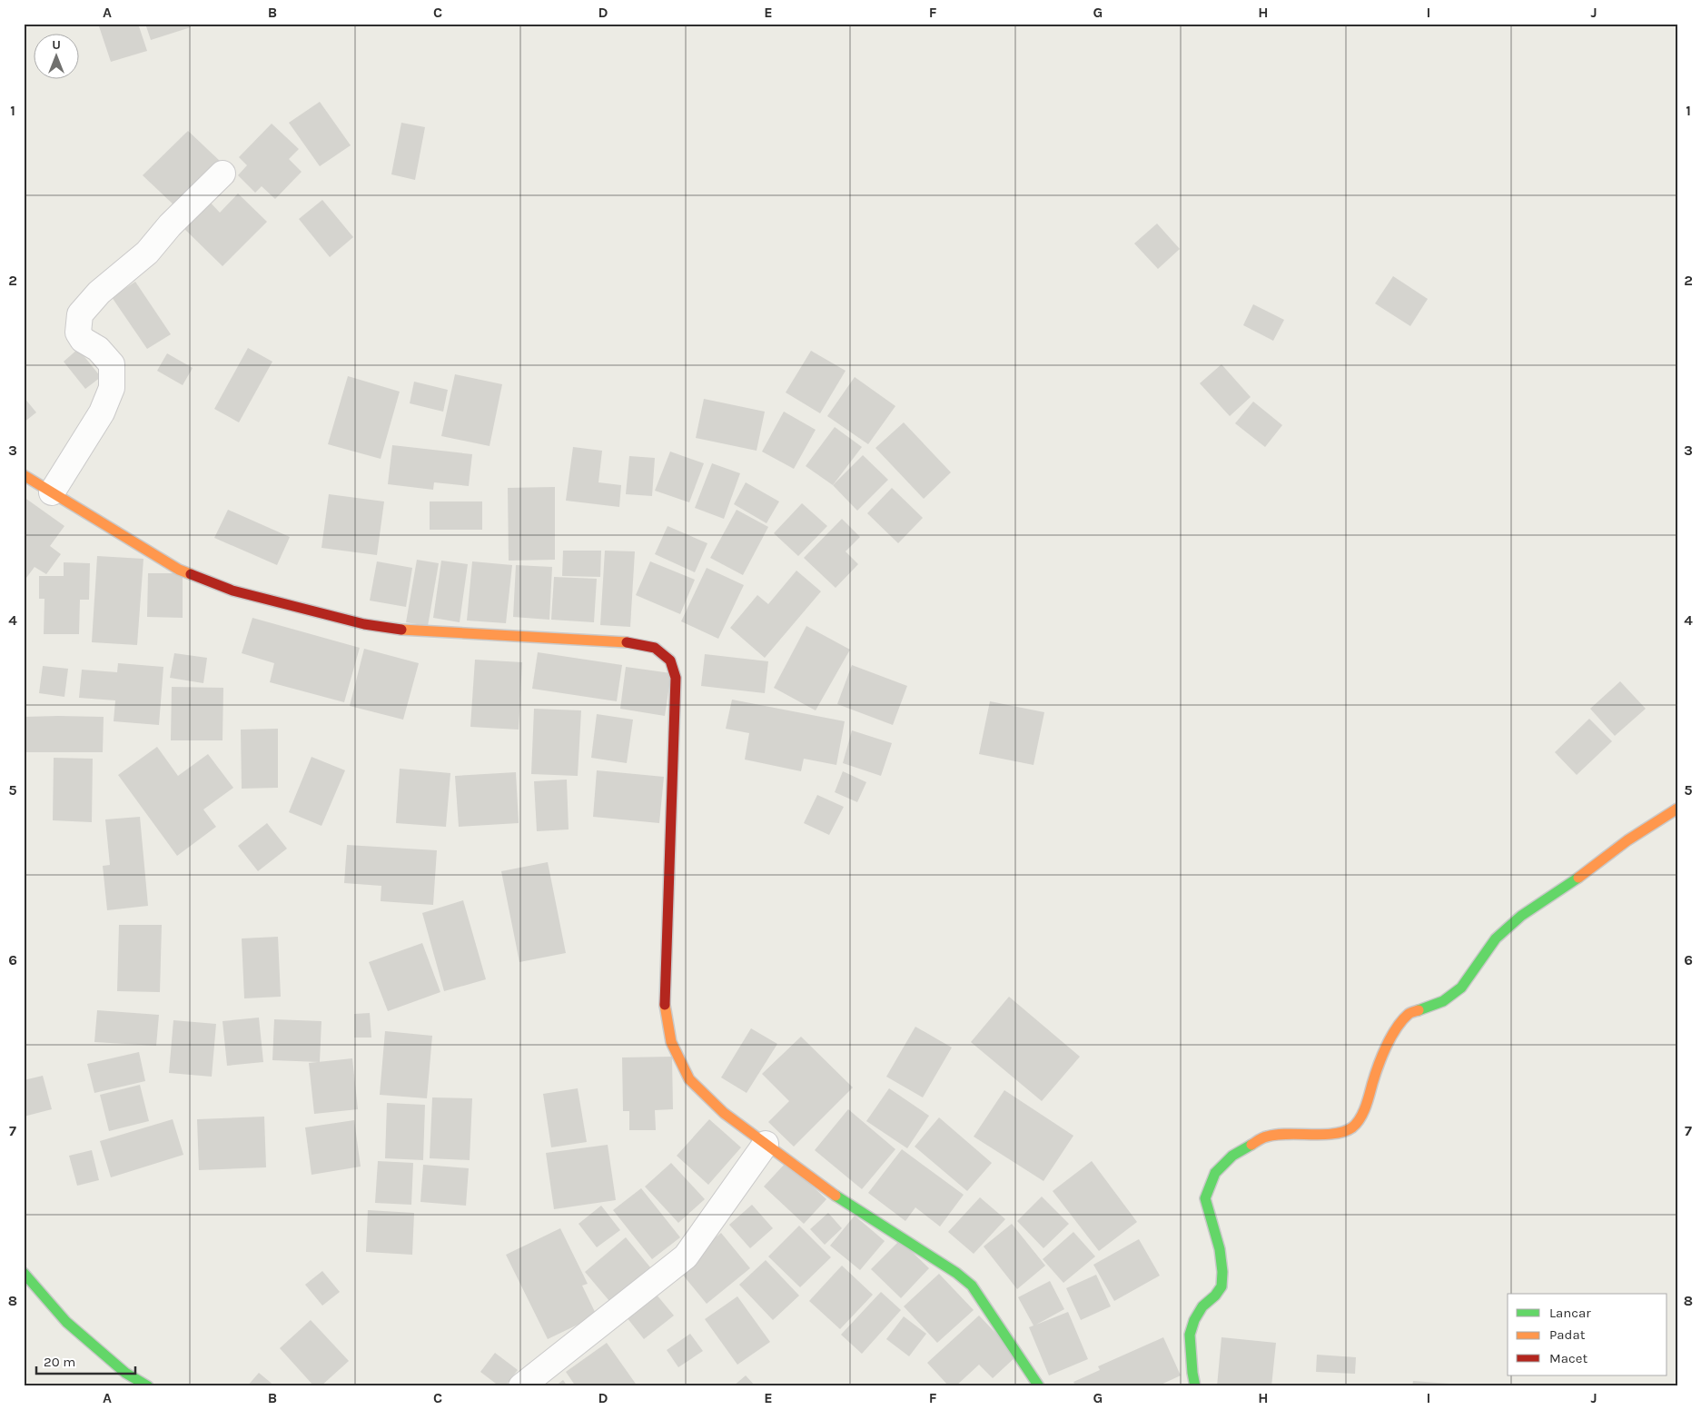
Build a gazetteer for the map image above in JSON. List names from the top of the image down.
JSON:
{
  "legend": ["Lancar", "Padat", "Macet"],
  "scale_bar": "20 m",
  "north": "top",
  "grid": {
    "columns": [
      "A",
      "B",
      "C",
      "D",
      "E",
      "F",
      "G",
      "H",
      "I",
      "J"
    ],
    "rows": [
      "1",
      "2",
      "3",
      "4",
      "5",
      "6",
      "7",
      "8"
    ]
  }
}
